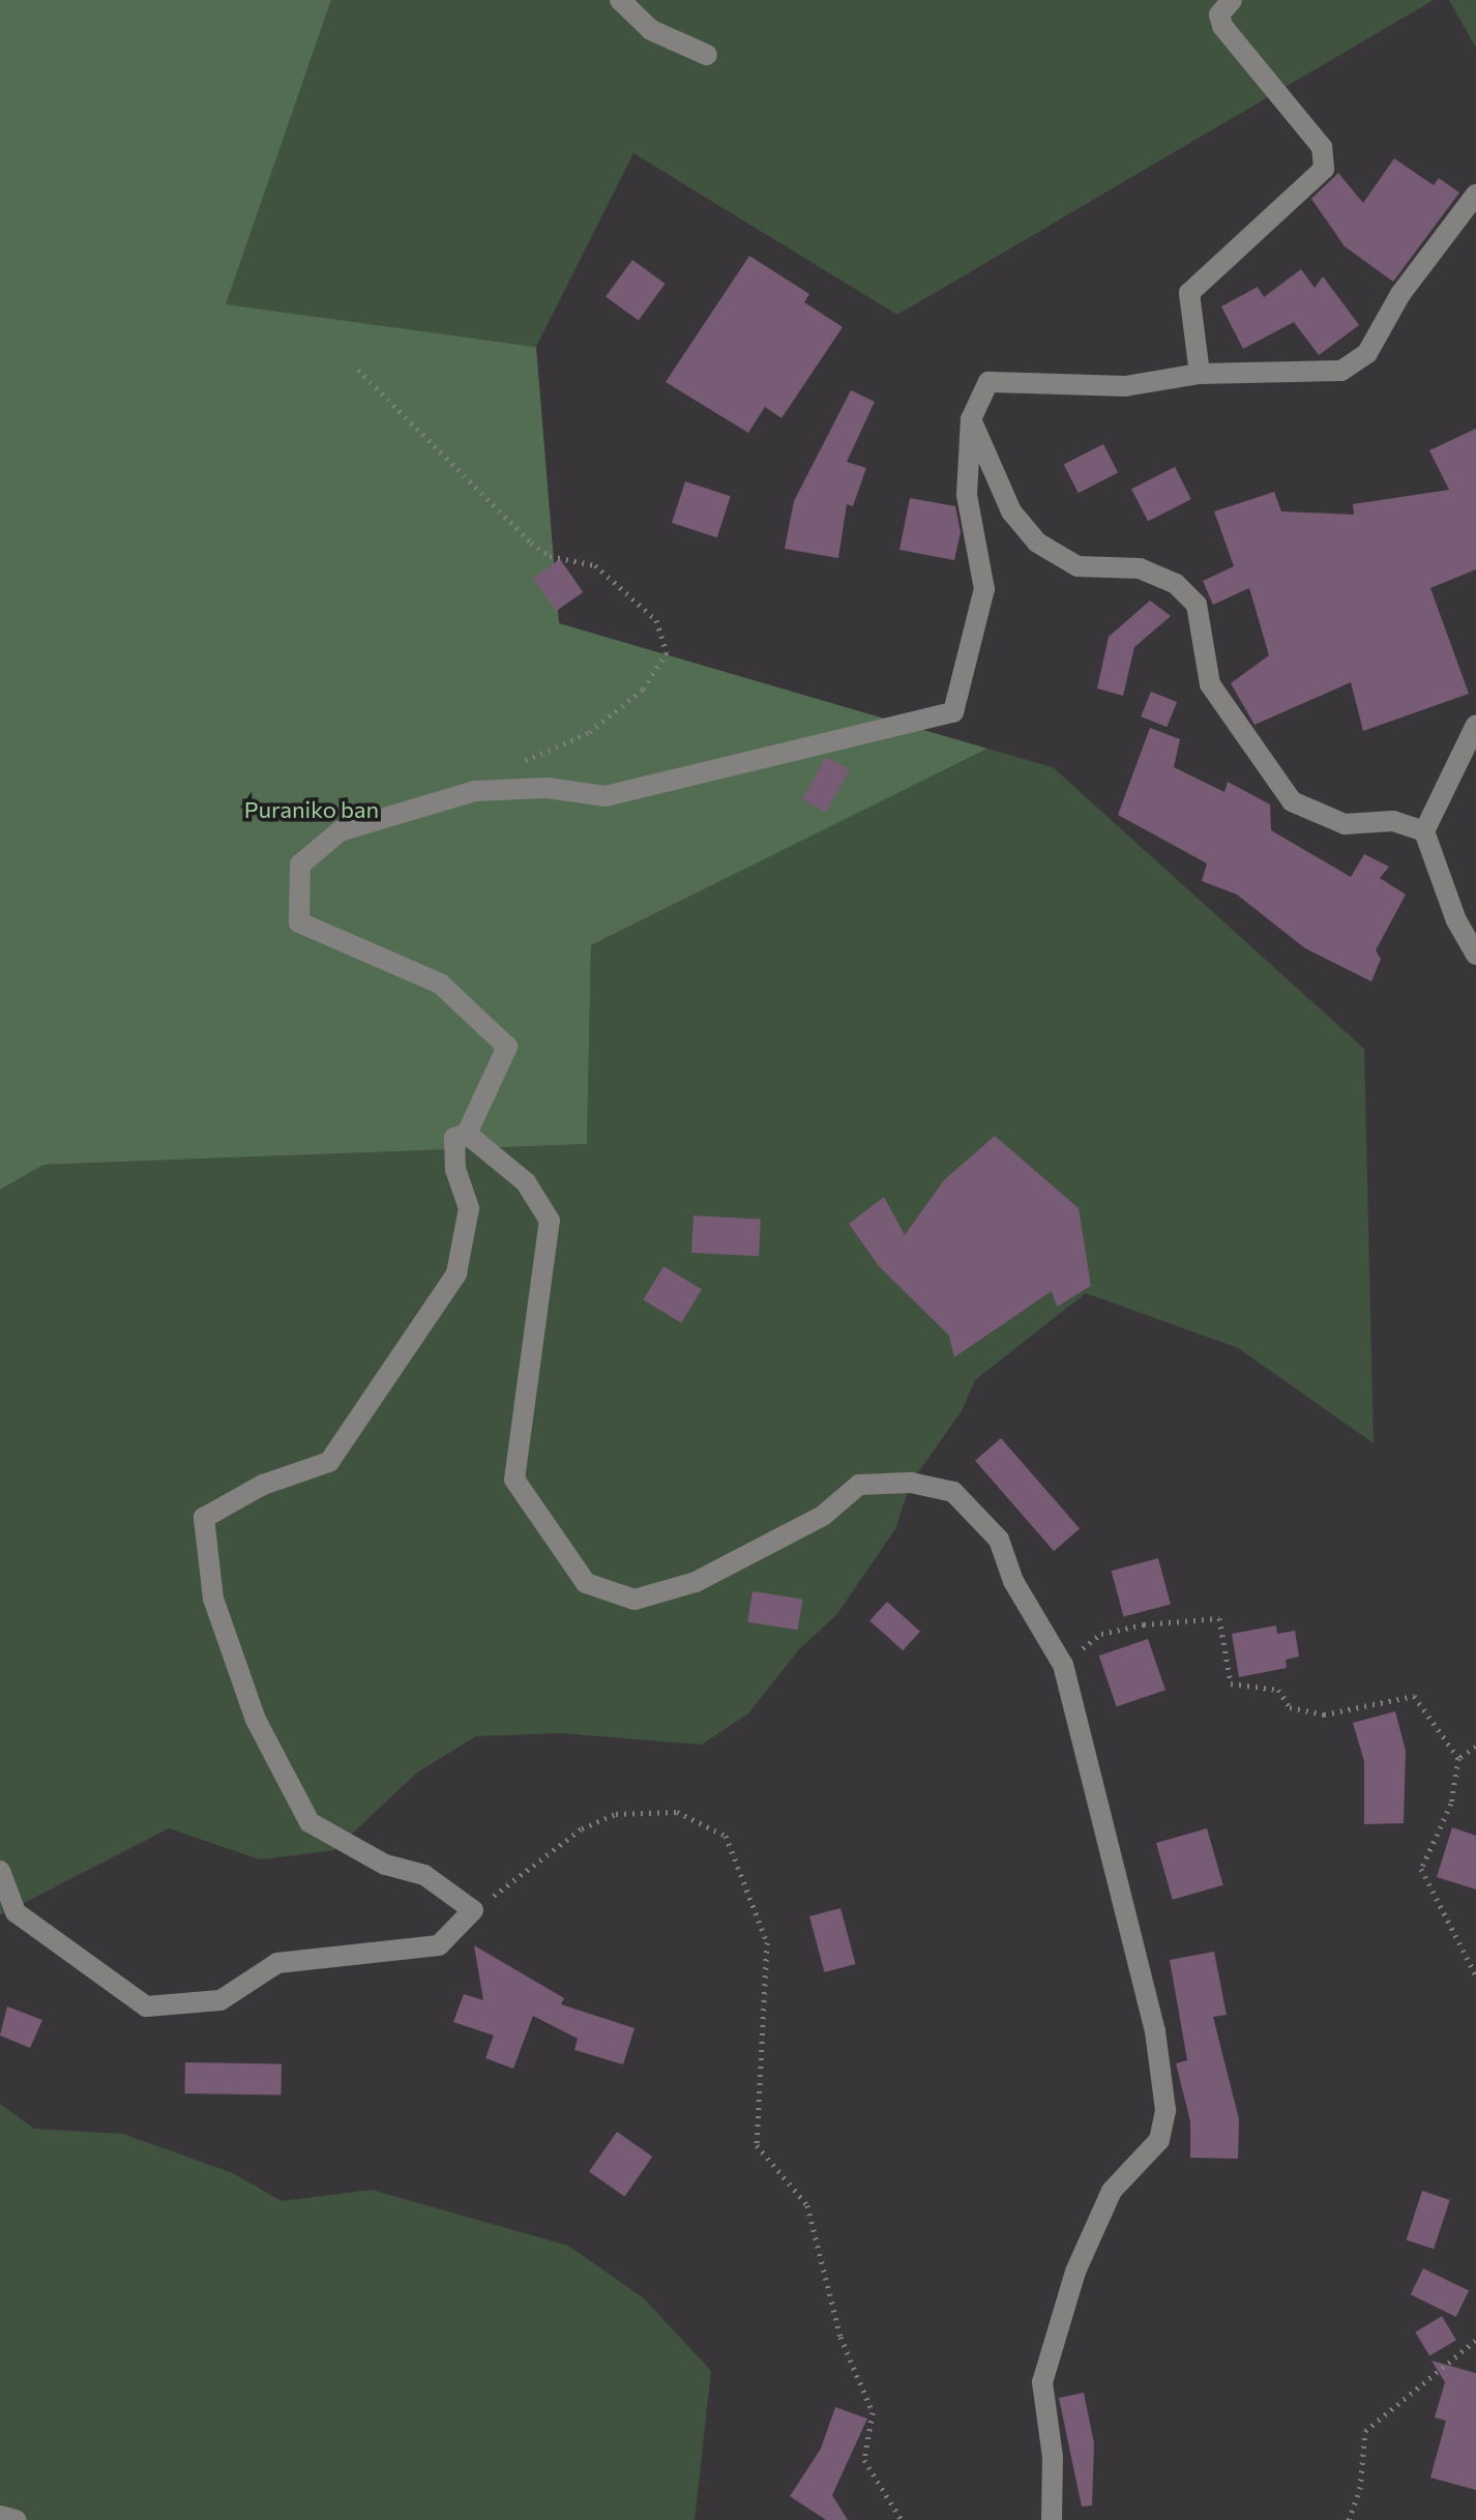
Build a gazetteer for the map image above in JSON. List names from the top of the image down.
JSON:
{
  "parks": ["Puraniko ban"]
}
